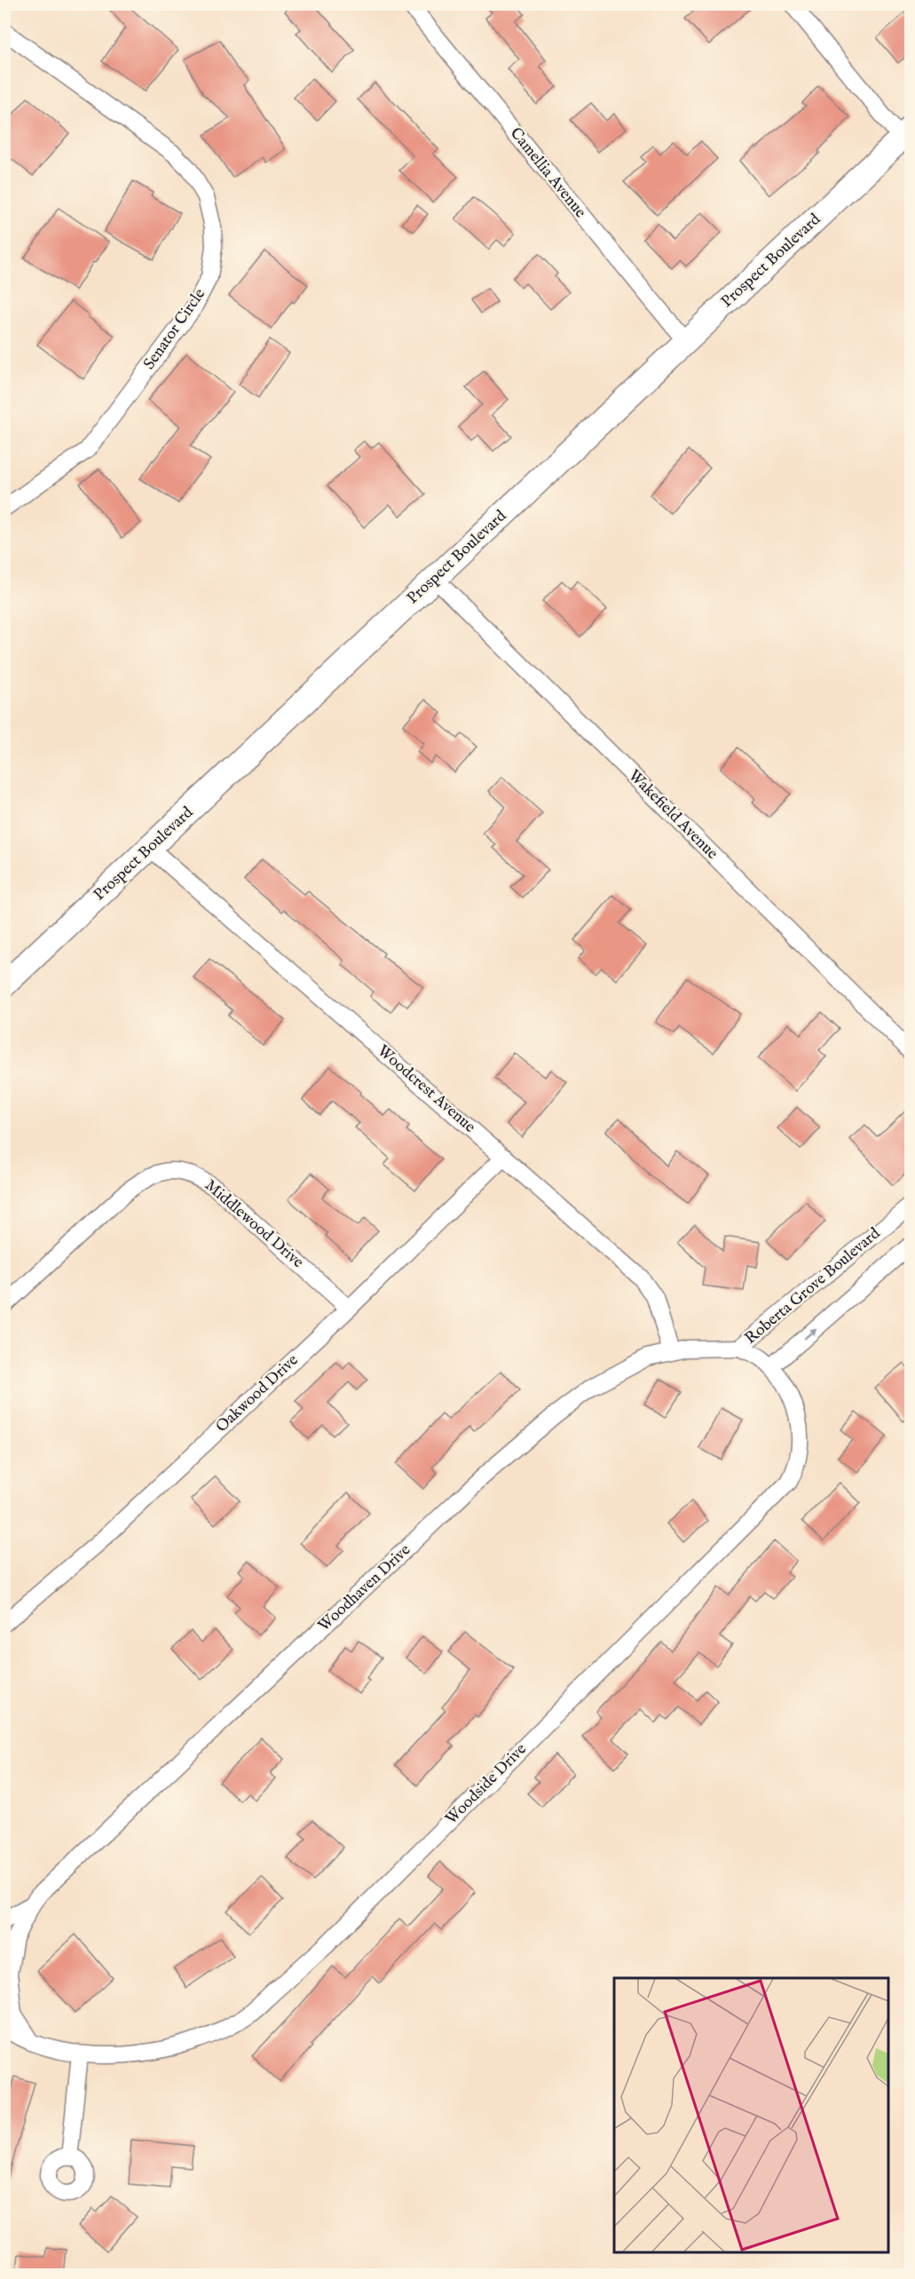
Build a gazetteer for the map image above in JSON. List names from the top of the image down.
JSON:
{
  "streets": {
    "main road": ["Prospect Boulevard"],
    "street": [
      "Camellia Avenue",
      "Senator Circle",
      "Wakefield Avenue",
      "Woodcrest Avenue",
      "Middlewood Drive",
      "Roberta Grove Boulevard",
      "Oakwood Drive",
      "Woodhaven Drive",
      "Woodside Drive"
    ]
  },
  "crossings": [
    ["Camellia Avenue", "Prospect Boulevard"],
    ["Prospect Boulevard", "Wakefield Avenue"],
    ["Prospect Boulevard", "Woodcrest Avenue"],
    ["Woodcrest Avenue", "Oakwood Drive"],
    ["Woodcrest Avenue", "Woodhaven Drive"],
    ["Middlewood Drive", "Oakwood Drive"],
    ["Roberta Grove Boulevard", "Woodhaven Drive"],
    ["Roberta Grove Boulevard", "Woodside Drive"],
    ["Woodhaven Drive", "Woodside Drive"]
  ]
}
